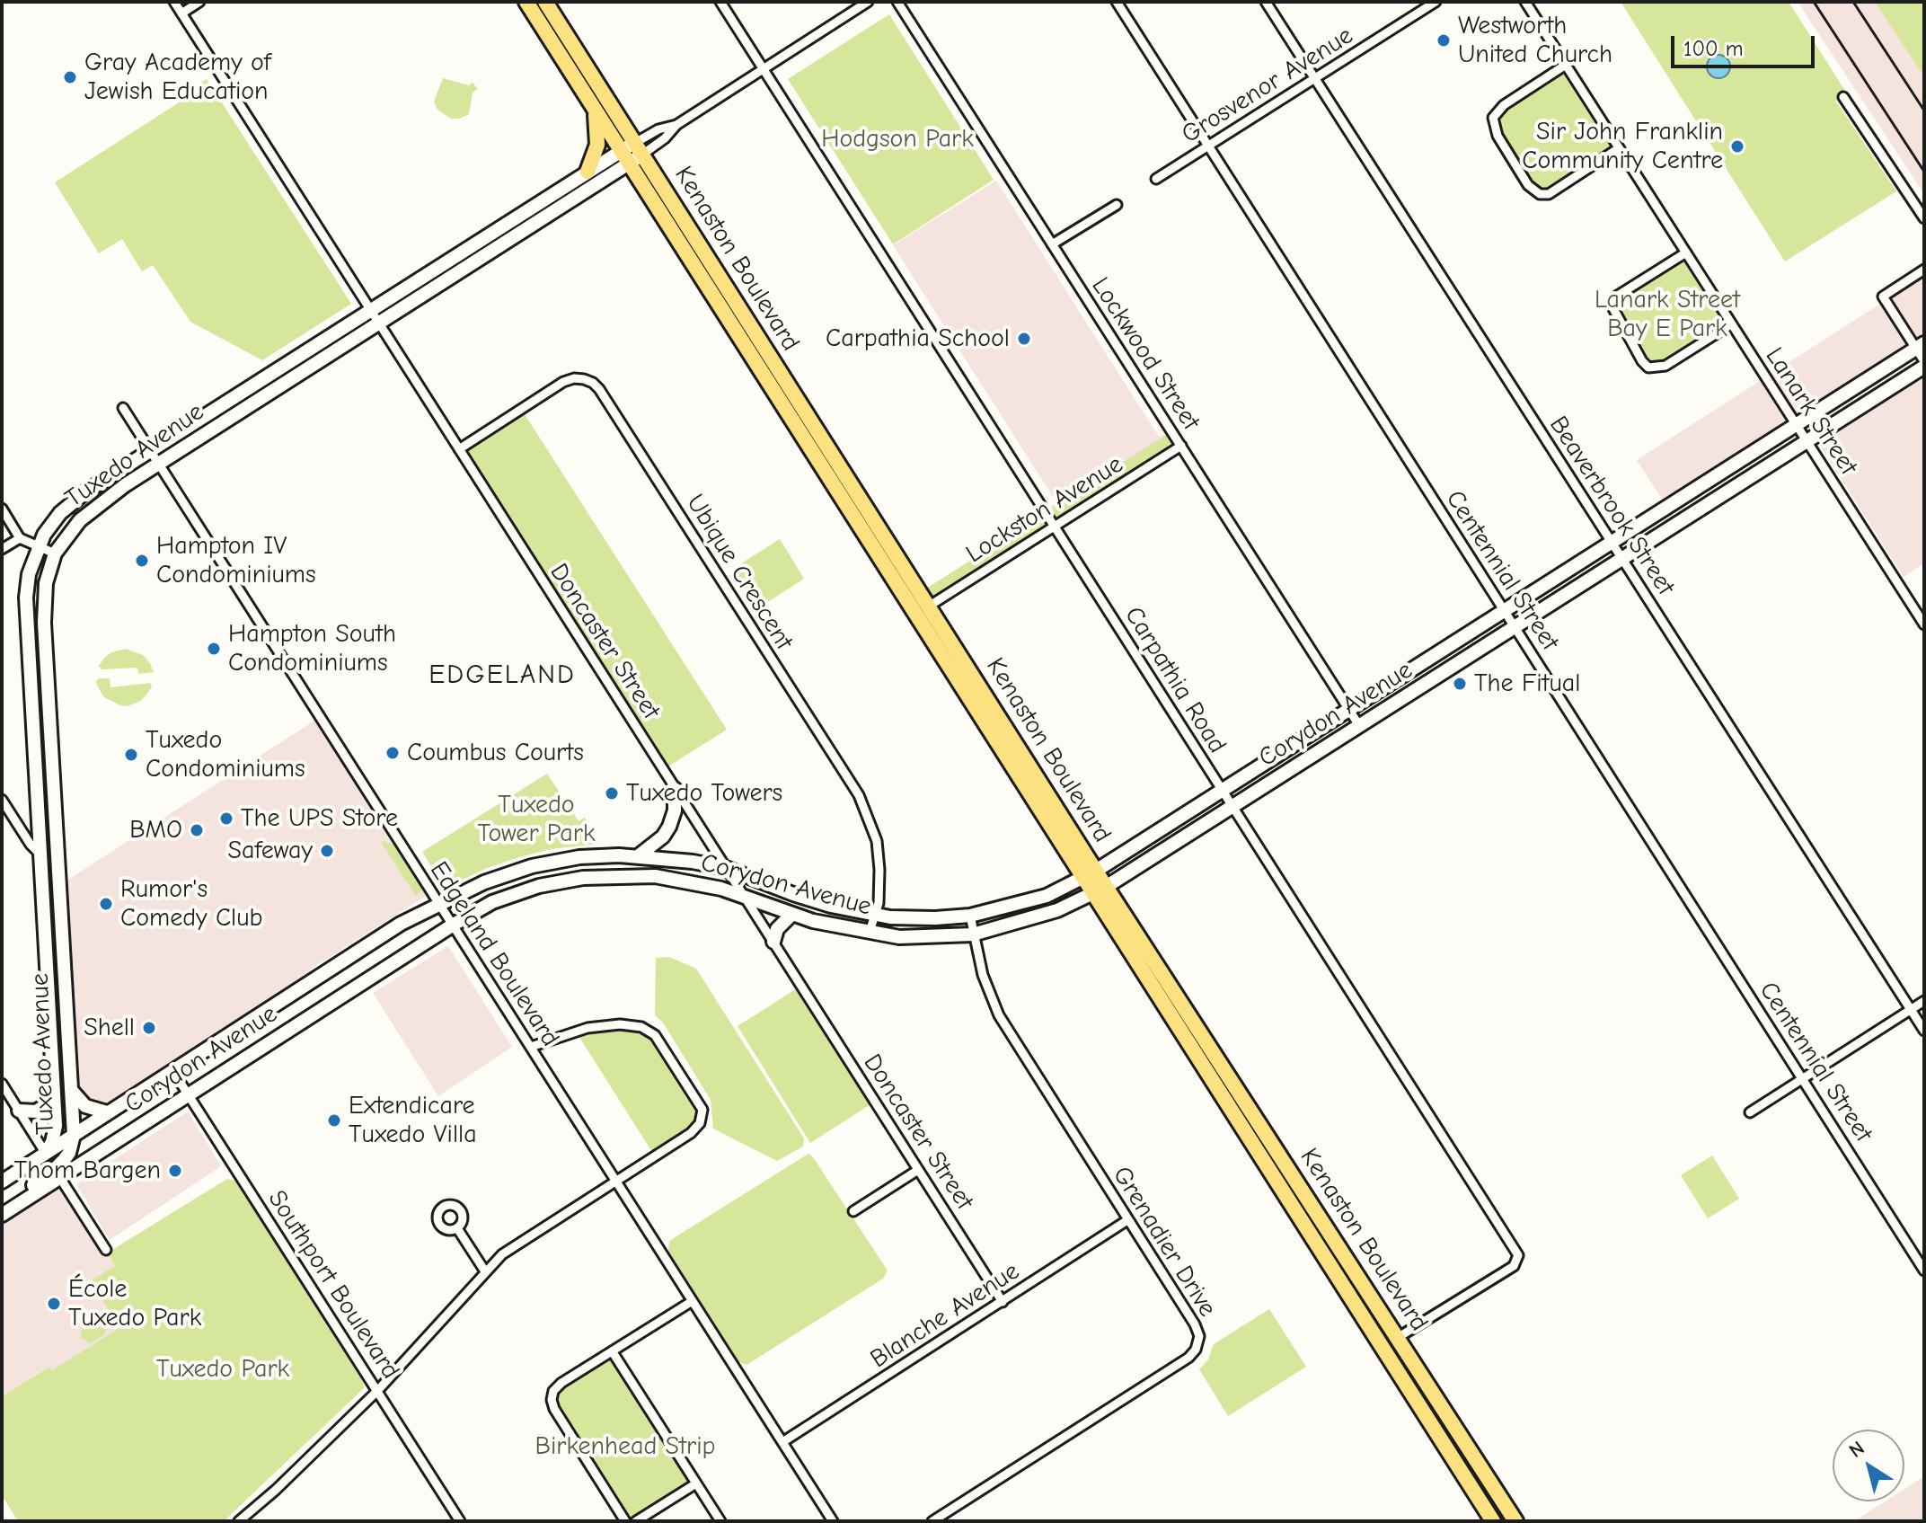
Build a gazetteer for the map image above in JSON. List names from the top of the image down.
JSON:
{
  "streets": {
    "main road": ["Kenaston Boulevard", "Tuxedo Avenue", "Corydon Avenue"],
    "street": [
      "Grosvenor Avenue",
      "Lockwood Street",
      "Lanark Street",
      "Beaverbrook Street",
      "Lockston Avenue",
      "Centennial Street",
      "Ubique Crescent",
      "Doncaster Street",
      "Carpathia Road",
      "Edgeland Boulevard",
      "Grenadier Drive",
      "Southport Boulevard",
      "Blanche Avenue"
    ]
  },
  "crossings": [
    ["Grosvenor Avenue", "Beaverbrook Street"],
    ["Grosvenor Avenue", "Centennial Street"],
    ["Kenaston Boulevard", "Tuxedo Avenue"],
    ["Kenaston Boulevard", "Lockston Avenue"],
    ["Kenaston Boulevard", "Carpathia Road"],
    ["Kenaston Boulevard", "Corydon Avenue"],
    ["Lockwood Street", "Lockston Avenue"],
    ["Lockwood Street", "Corydon Avenue"],
    ["Lanark Street", "Corydon Avenue"],
    ["Tuxedo Avenue", "Doncaster Street"],
    ["Tuxedo Avenue", "Carpathia Road"],
    ["Tuxedo Avenue", "Corydon Avenue"],
    ["Tuxedo Avenue", "Edgeland Boulevard"],
    ["Beaverbrook Street", "Corydon Avenue"],
    ["Lockston Avenue", "Carpathia Road"],
    ["Centennial Street", "Corydon Avenue"],
    ["Ubique Crescent", "Doncaster Street"],
    ["Ubique Crescent", "Corydon Avenue"],
    ["Doncaster Street", "Corydon Avenue"],
    ["Doncaster Street", "Blanche Avenue"],
    ["Carpathia Road", "Corydon Avenue"],
    ["Corydon Avenue", "Edgeland Boulevard"],
    ["Corydon Avenue", "Grenadier Drive"],
    ["Corydon Avenue", "Southport Boulevard"],
    ["Edgeland Boulevard", "Blanche Avenue"],
    ["Grenadier Drive", "Blanche Avenue"]
  ],
  "districts": ["EDGELAND"],
  "parks": [
    "Hodgson Park",
    "Lanark Street Bay E Park",
    "Tuxedo Tower Park",
    "Tuxedo Park",
    "Birkenhead Strip"
  ],
  "places": [
    "Westworth United Church",
    "Gray Academy of Jewish Education",
    "Sir John Franklin Community Centre",
    "Carpathia School",
    "Hampton IV Condominiums",
    "Hampton South Condominiums",
    "The Fitual",
    "Coumbus Courts",
    "Tuxedo Condominiums",
    "Tuxedo Towers",
    "The UPS Store",
    "BMO",
    "Safeway",
    "Rumor's Comedy Club",
    "Shell",
    "Extendicare Tuxedo Villa",
    "Thom Bargen",
    "École Tuxedo Park"
  ],
  "scale_bar": "100 m",
  "north": "top left"
}
